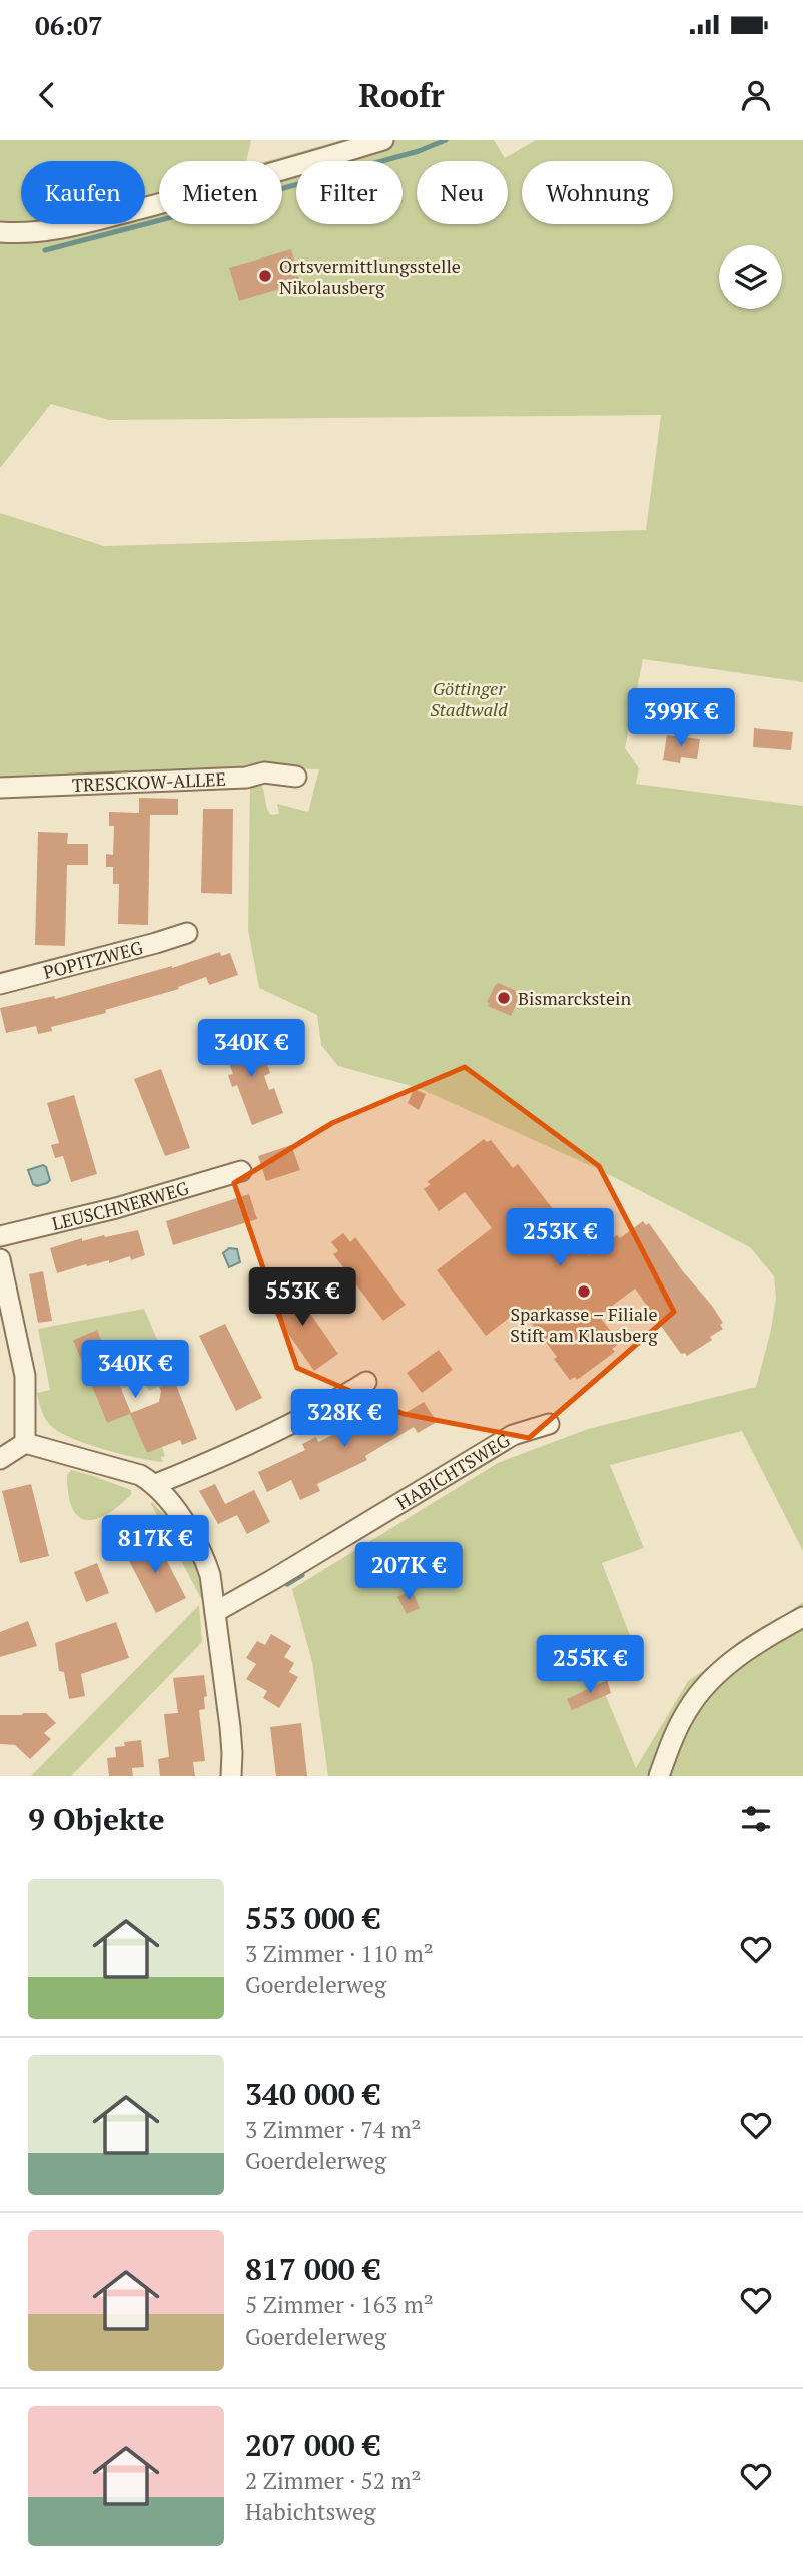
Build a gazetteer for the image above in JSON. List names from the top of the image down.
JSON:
{
  "streets": {
    "street": [
      "TRESCKOW-ALLEE",
      "POPITZWEG",
      "LEUSCHNERWEG",
      "HABICHTSWEG"
    ]
  },
  "parks": ["Göttinger Stadtwald"],
  "places": ["Ortsvermittlungsstelle Nikolausberg", "Bismarckstein", "Sparkasse – Filiale Stift am Klausberg"],
  "page": {
    "status": "06:07",
    "header": "Roofr",
    "chip": [
      "Kaufen",
      "Mieten",
      "Filter",
      "Neu",
      "Wohnung"
    ],
    "price": [
      "399K €",
      "340K €",
      "253K €",
      "553K €",
      "340K €",
      "328K €",
      "817K €",
      "207K €",
      "255K €"
    ],
    "heading": "9 Objekte",
    "list": [
      {
        "name": "553 000 €",
        "note": "3 Zimmer · 110 m² · Goerdelerweg"
      },
      {
        "name": "340 000 €",
        "note": "3 Zimmer · 74 m² · Goerdelerweg"
      },
      {
        "name": "817 000 €",
        "note": "5 Zimmer · 163 m² · Goerdelerweg"
      },
      {
        "name": "207 000 €",
        "note": "2 Zimmer · 52 m² · Habichtsweg"
      }
    ]
  }
}
